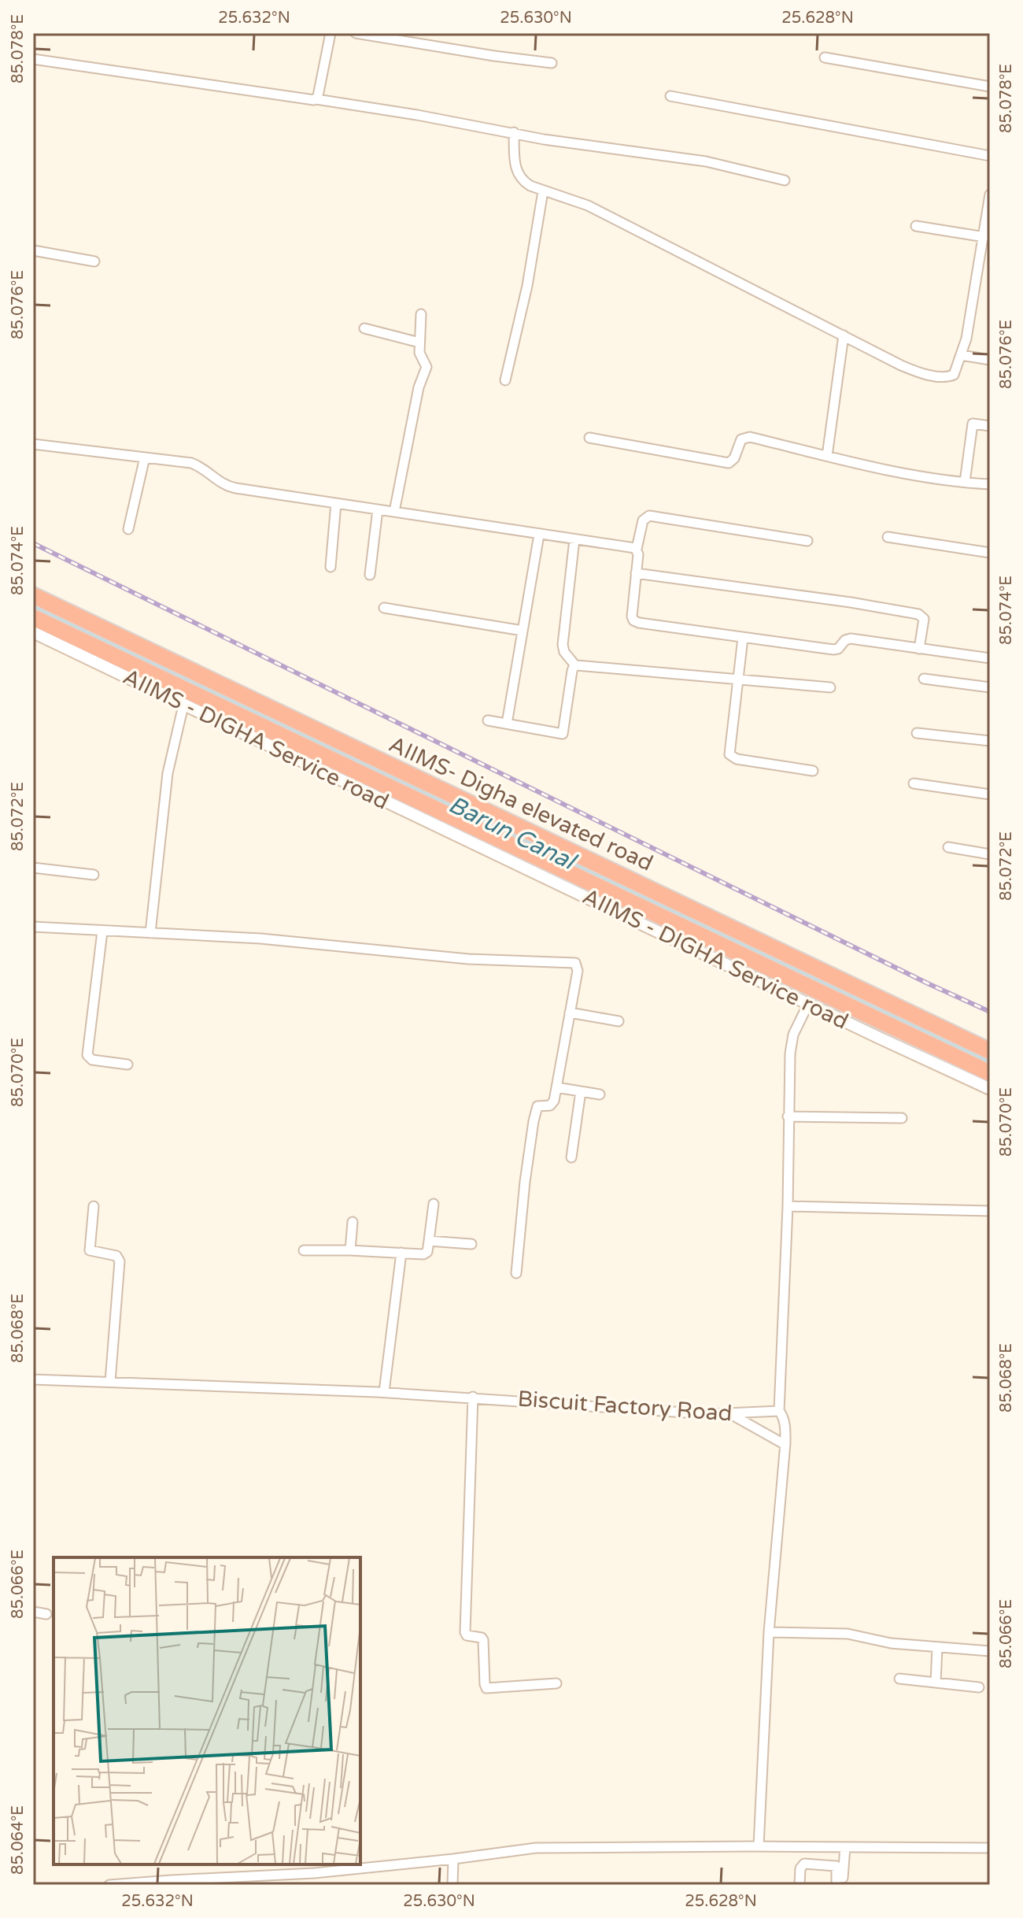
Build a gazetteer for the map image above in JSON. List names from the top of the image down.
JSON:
{
  "streets": {
    "highway": ["AIIMS- Digha elevated road"],
    "main road": ["AIIMS - DIGHA Service road"],
    "street": ["Biscuit Factory Road"]
  },
  "water": ["Barun Canal"],
  "coordinates": [
    "25.632°N",
    "25.630°N",
    "25.628°N",
    "85.078°E",
    "85.076°E",
    "85.074°E",
    "85.072°E",
    "85.070°E",
    "85.068°E",
    "85.066°E",
    "85.064°E"
  ]
}
